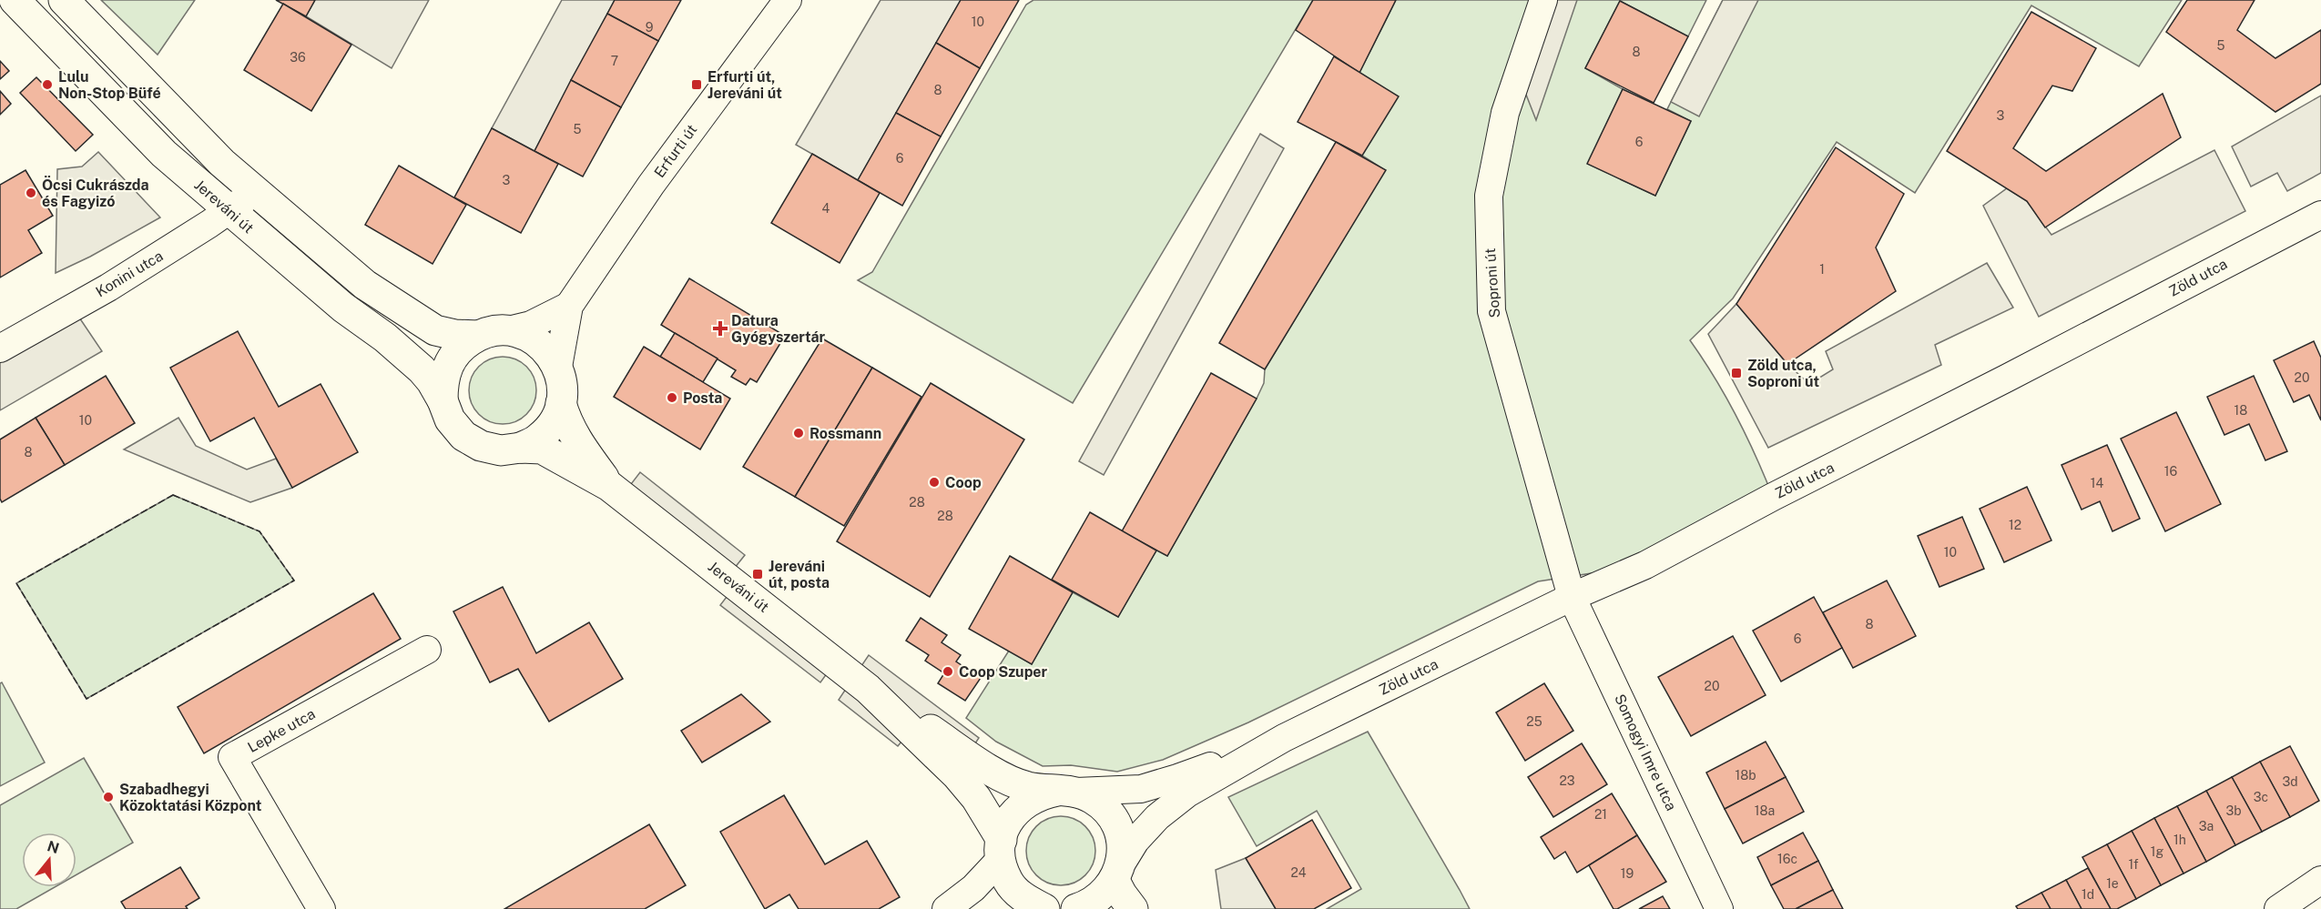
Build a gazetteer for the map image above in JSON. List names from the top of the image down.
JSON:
{
  "streets": {
    "street": [
      "Erfurti út",
      "Jereváni út",
      "Konini utca",
      "Zöld utca",
      "Soproni út",
      "Lepke utca",
      "Somogyi Imre utca"
    ]
  },
  "crossings": [
    ["Erfurti út", "Jereváni út"],
    ["Jereváni út", "Konini utca"],
    ["Jereváni út", "Zöld utca"],
    ["Zöld utca", "Soproni út"],
    ["Zöld utca", "Somogyi Imre utca"],
    ["Soproni út", "Somogyi Imre utca"]
  ],
  "places": {
    "other": [
      "Lulu Non-Stop Büfé",
      "Öcsi Cukrászda és Fagyizó",
      "Posta",
      "Rossmann",
      "Coop",
      "Coop Szuper",
      "Szabadhegyi Közoktatási Központ"
    ],
    "transit": ["Erfurti út, Jereváni út", "Zöld utca, Soproni út", "Jereváni út, posta"],
    "health": ["Datura Gyógyszertár"]
  },
  "house_numbers": [
    "10",
    "9",
    "5",
    "8",
    "36",
    "7",
    "8",
    "3",
    "5",
    "6",
    "6",
    "3",
    "4",
    "1",
    "20",
    "18",
    "10",
    "8",
    "16",
    "14",
    "28",
    "28",
    "12",
    "10",
    "8",
    "6",
    "20",
    "25",
    "18b",
    "23",
    "3d",
    "3c",
    "18a",
    "3b",
    "21",
    "3a",
    "1h",
    "1g",
    "16c",
    "1f",
    "24",
    "19",
    "1e",
    "1d"
  ],
  "north": "top"
}
